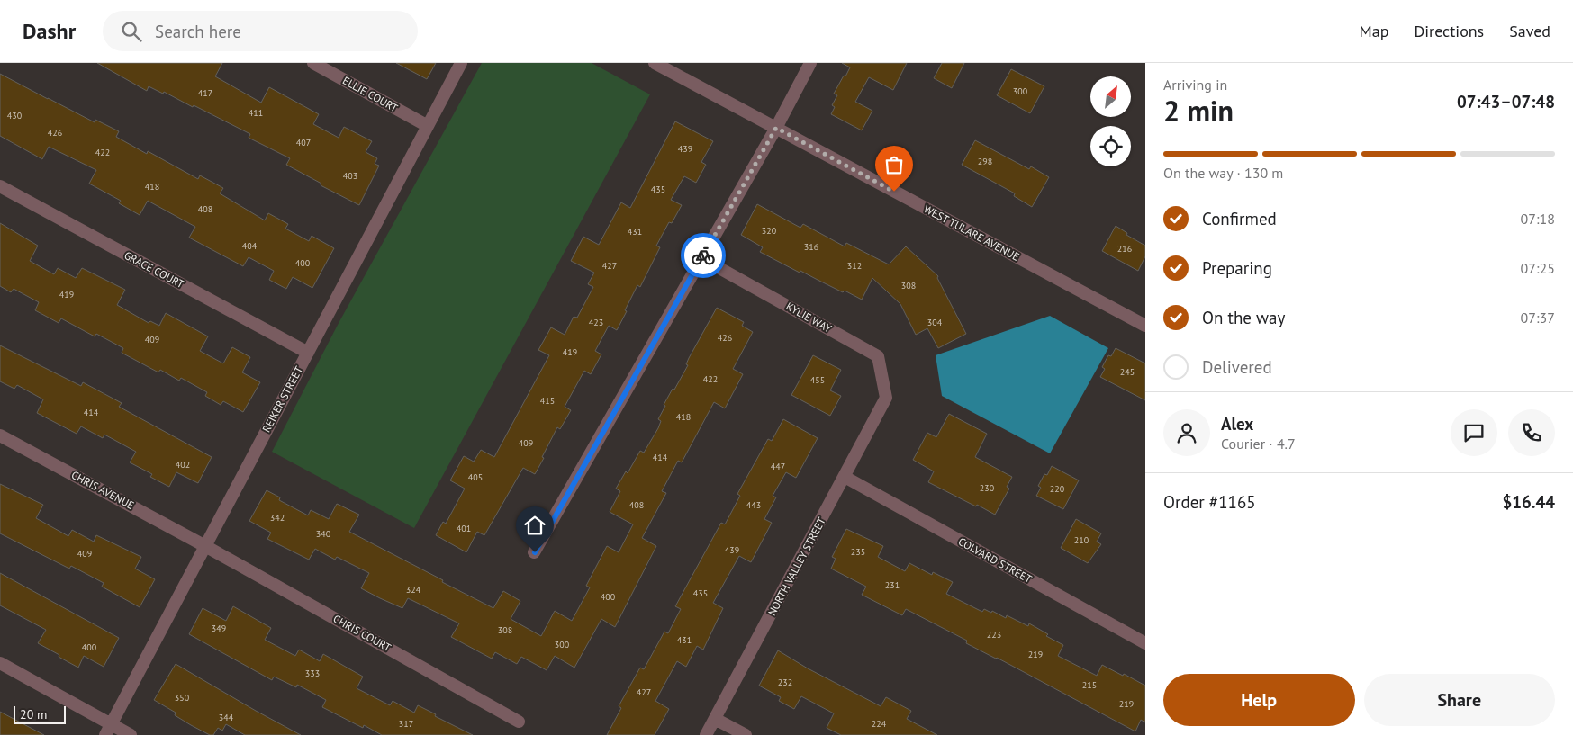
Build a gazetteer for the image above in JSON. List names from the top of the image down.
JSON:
{
  "streets": {
    "street": [
      "ELLIE COURT",
      "WEST TULARE AVENUE",
      "GRACE COURT",
      "KYLIE WAY",
      "REIKER STREET",
      "CHRIS AVENUE",
      "COLVARD STREET",
      "NORTH VALLEY STREET",
      "CHRIS COURT"
    ]
  },
  "crossings": [
    ["ELLIE COURT", "REIKER STREET"],
    ["GRACE COURT", "REIKER STREET"],
    ["KYLIE WAY", "NORTH VALLEY STREET"],
    ["REIKER STREET", "CHRIS AVENUE"],
    ["REIKER STREET", "CHRIS COURT"],
    ["CHRIS AVENUE", "CHRIS COURT"],
    ["COLVARD STREET", "NORTH VALLEY STREET"]
  ],
  "house_numbers": [
    "300",
    "417",
    "411",
    "430",
    "426",
    "407",
    "439",
    "422",
    "298",
    "403",
    "418",
    "435",
    "408",
    "320",
    "431",
    "404",
    "316",
    "216",
    "400",
    "427",
    "312",
    "308",
    "419",
    "423",
    "304",
    "426",
    "409",
    "419",
    "245",
    "422",
    "455",
    "415",
    "414",
    "418",
    "409",
    "414",
    "402",
    "447",
    "405",
    "230",
    "220",
    "408",
    "443",
    "342",
    "401",
    "340",
    "210",
    "439",
    "235",
    "409",
    "231",
    "324",
    "435",
    "400",
    "349",
    "308",
    "223",
    "431",
    "300",
    "400",
    "219",
    "333",
    "232",
    "215",
    "427",
    "350",
    "219",
    "344",
    "317",
    "224"
  ],
  "scale_bar": "20 m",
  "north": "top right",
  "page": {
    "header": "Dashr",
    "search": "Search here",
    "nav": ["Map", "Directions", "Saved"],
    "heading": ["2 min", "Arriving in", "07:43–07:48"],
    "panel": [
      "Alex",
      "Courier · 4.7",
      "Order #1165",
      "$16.44"
    ],
    "bar": "On the way · 130 m",
    "list": [
      ["Confirmed", "07:18"],
      ["Preparing", "07:25"],
      ["On the way", "07:37"],
      "Delivered"
    ],
    "buttons": ["Help", "Share"],
    "scale": "20 m"
  }
}
